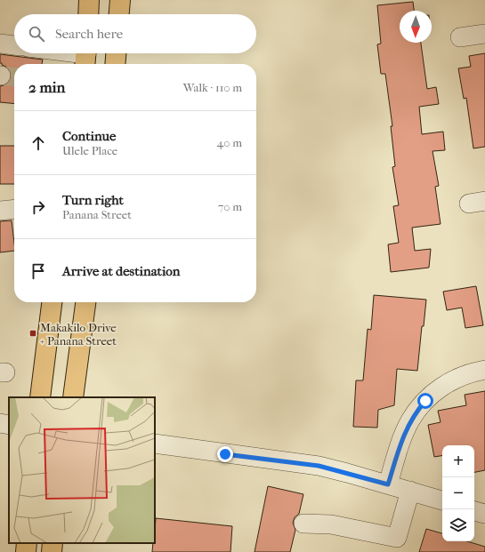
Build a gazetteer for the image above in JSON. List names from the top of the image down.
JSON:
{
  "places": {
    "transit": ["Makakilo Drive + Panana Street"]
  },
  "north": "bottom",
  "page": {
    "search": "Search here",
    "heading": ["2 min", "Walk · 110 m"],
    "list": [
      ["Continue", "Ulele Place", "40 m"],
      ["Turn right", "Panana Street", "70 m"],
      "Arrive at destination"
    ],
    "map_buttons": ["+", "−"]
  }
}
